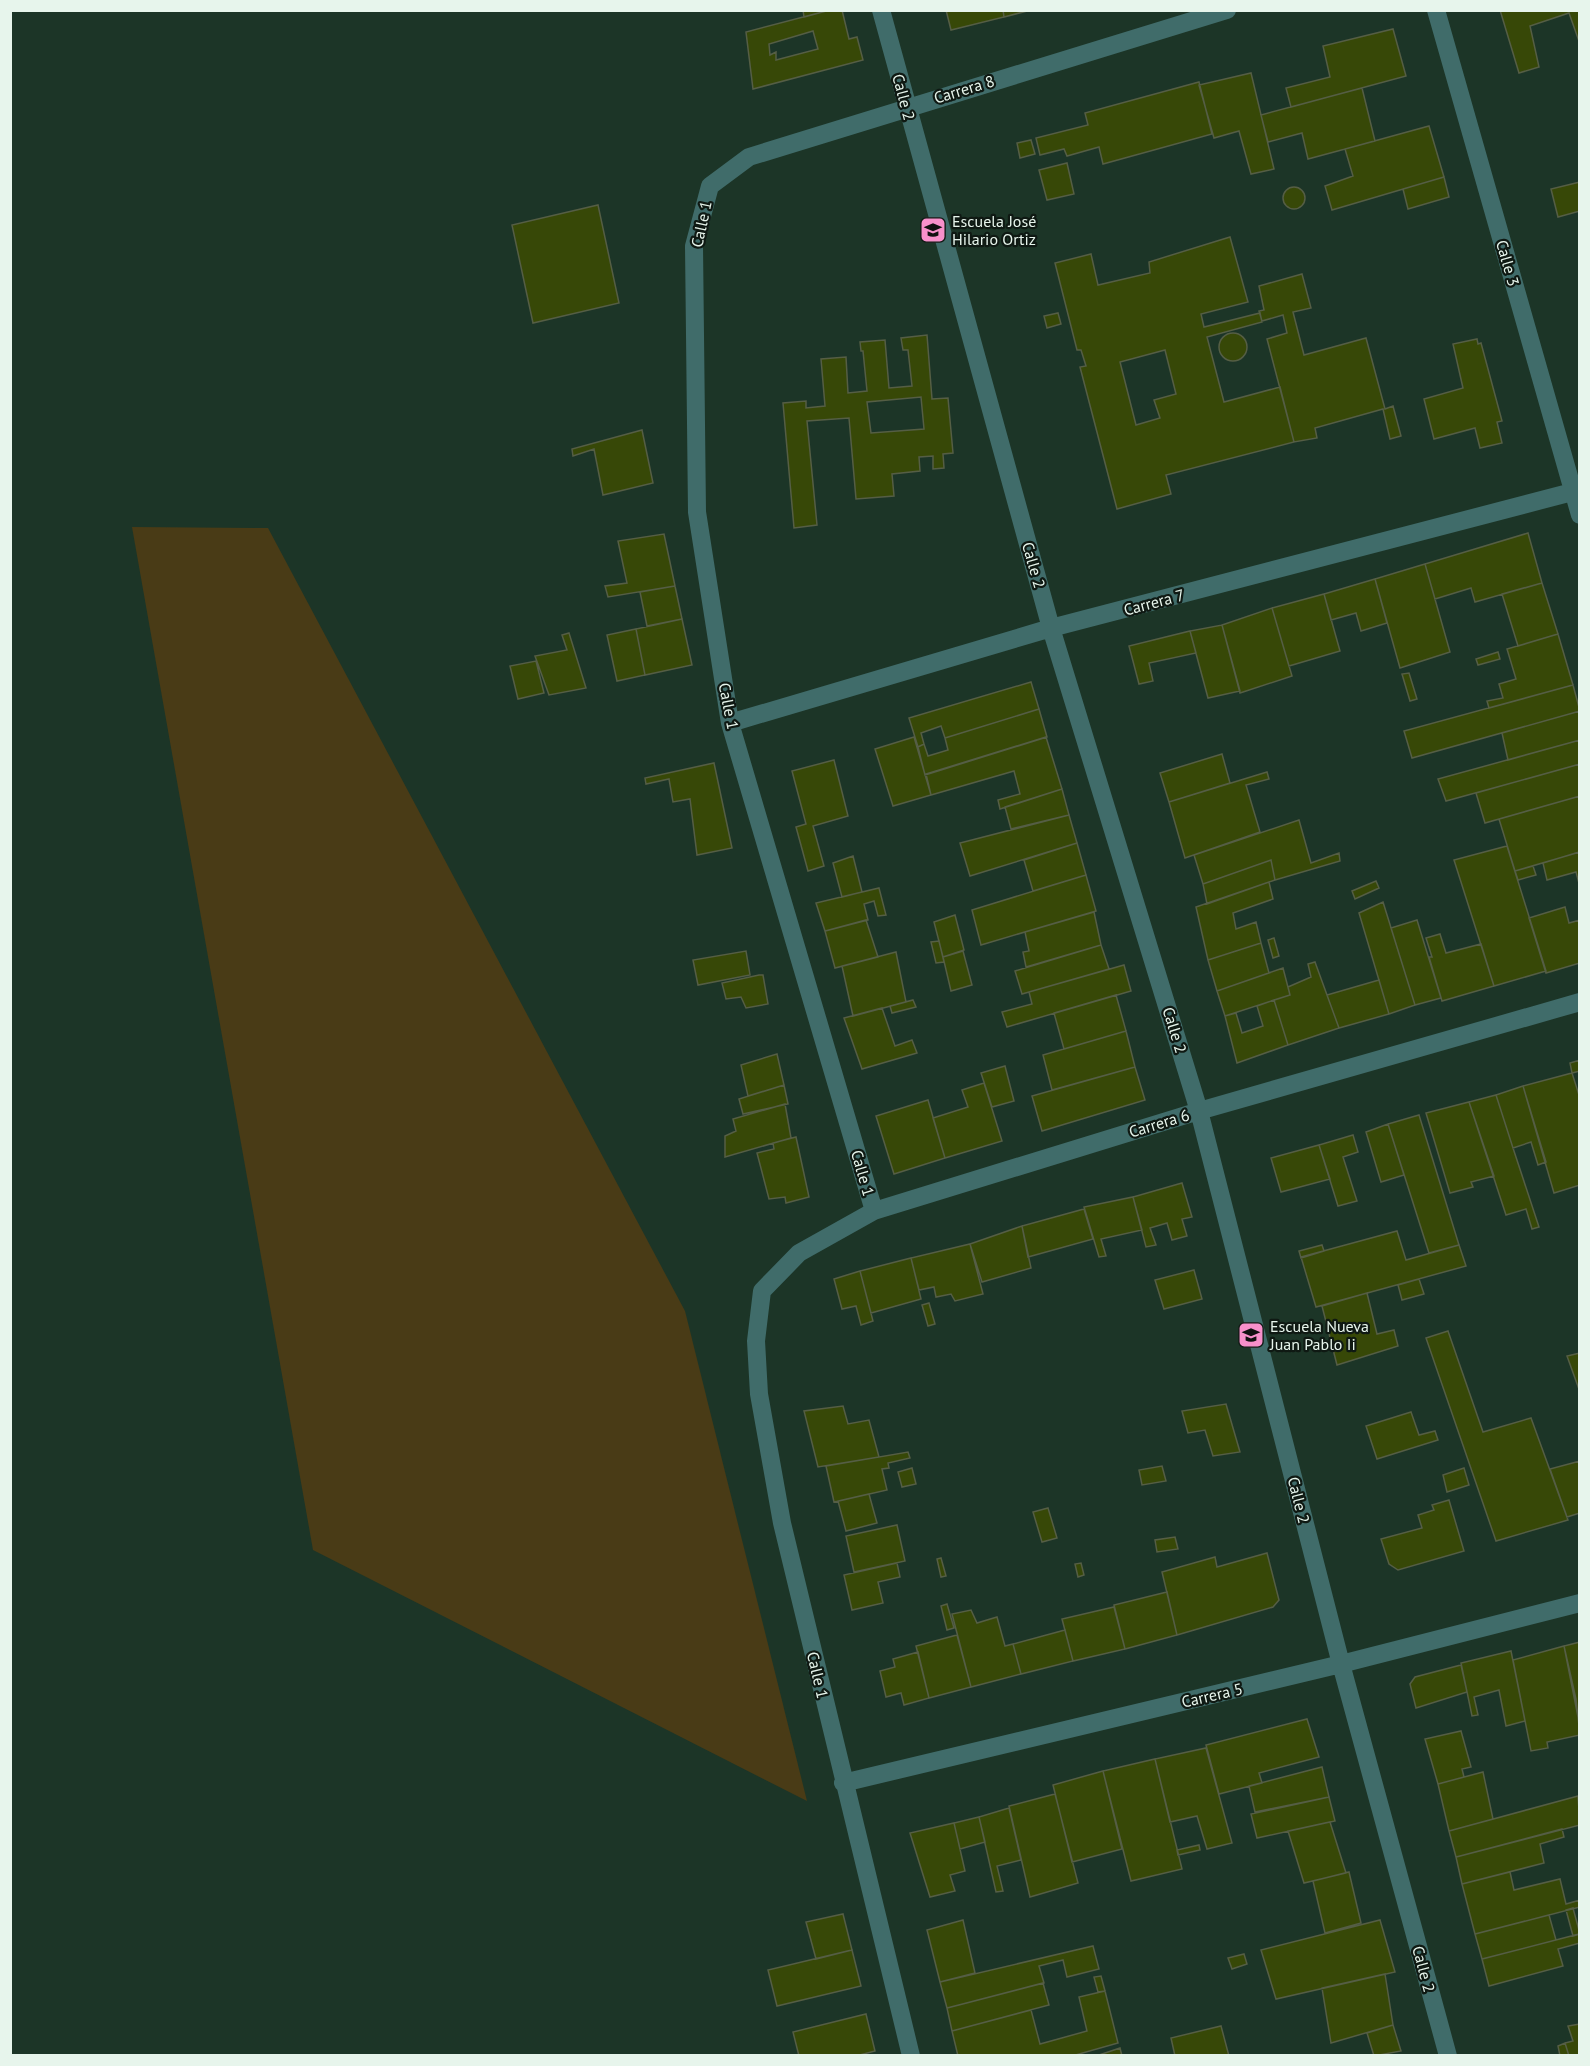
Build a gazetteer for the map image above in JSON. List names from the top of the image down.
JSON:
{
  "streets": {
    "street": [
      "Carrera 8",
      "Calle 2",
      "Calle 1",
      "Calle 3",
      "Carrera 7",
      "Carrera 6",
      "Carrera 5"
    ]
  },
  "crossings": [
    ["Carrera 8", "Calle 2"],
    ["Carrera 8", "Calle 1"],
    ["Calle 2", "Carrera 7"],
    ["Calle 2", "Carrera 6"],
    ["Calle 2", "Carrera 5"],
    ["Calle 1", "Carrera 7"],
    ["Calle 1", "Carrera 6"],
    ["Calle 1", "Carrera 5"],
    ["Calle 3", "Carrera 7"]
  ],
  "places": {
    "school or university": ["Escuela José Hilario Ortiz", "Escuela Nueva Juan Pablo Ii"]
  }
}
